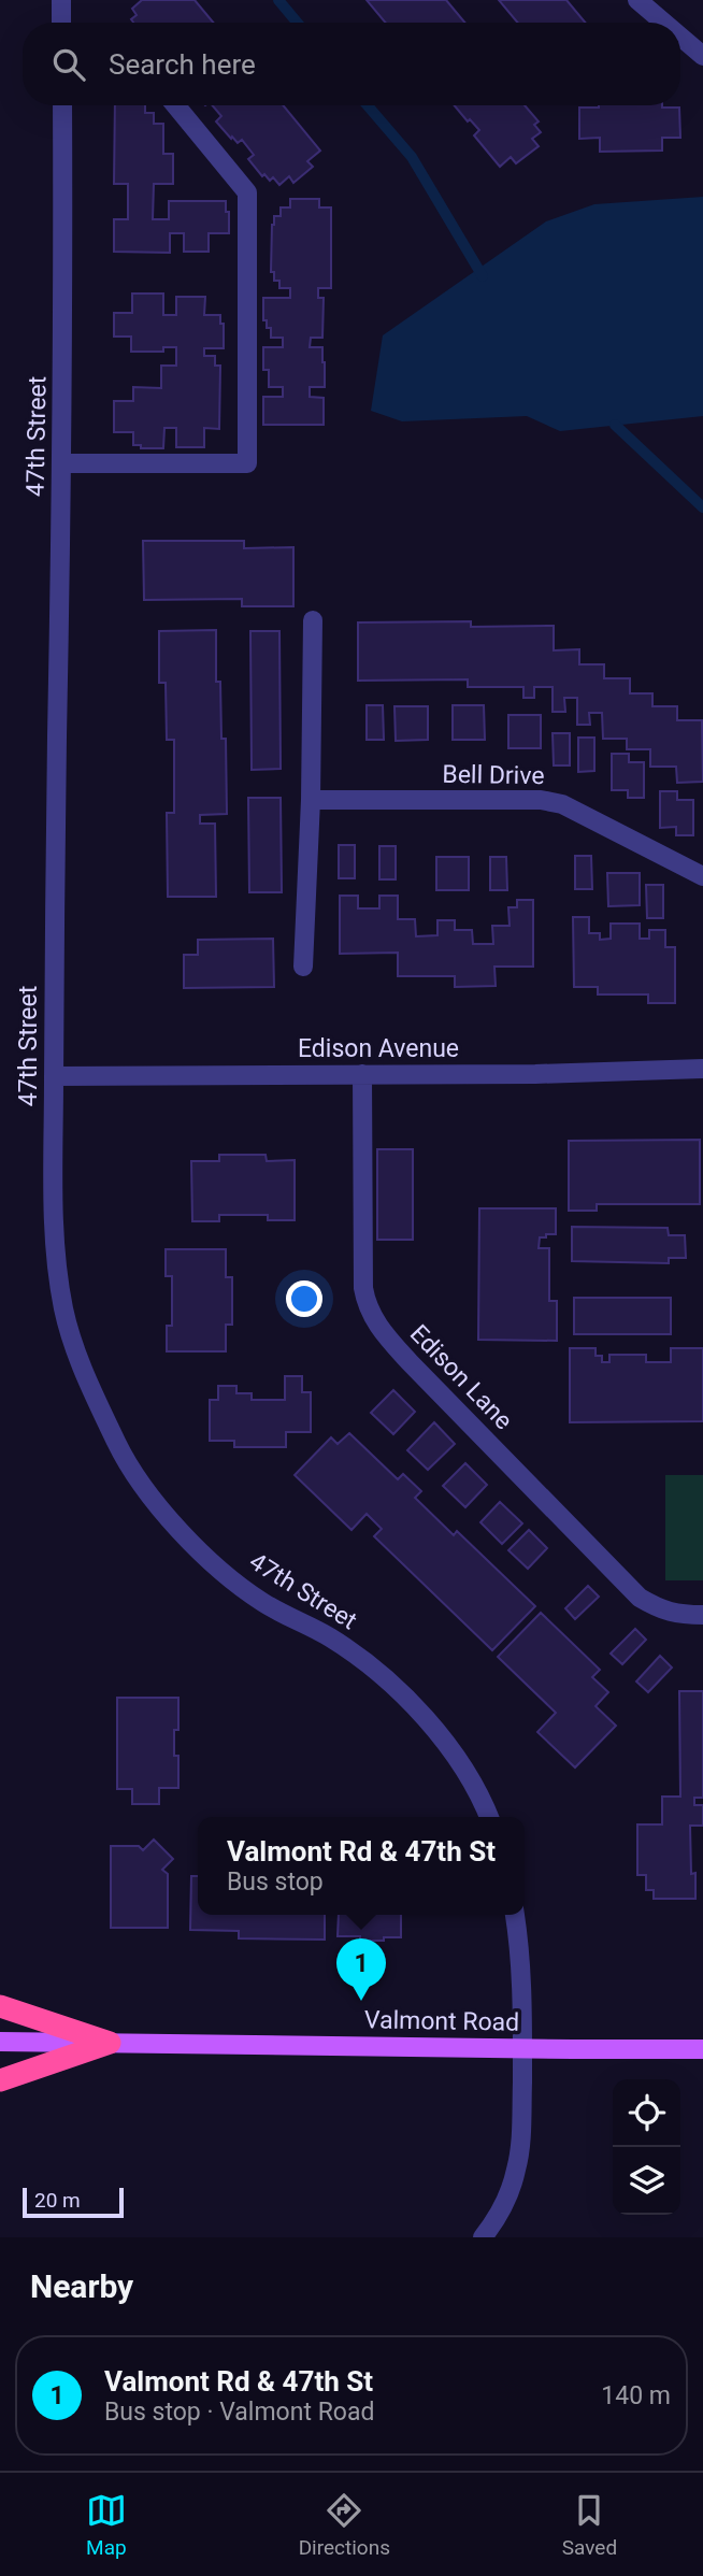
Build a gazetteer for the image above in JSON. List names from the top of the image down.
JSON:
{
  "streets": {
    "main road": ["Valmont Road"],
    "street": [
      "47th Street",
      "Bell Drive",
      "Edison Avenue",
      "Edison Lane"
    ]
  },
  "crossings": [
    ["47th Street", "Edison Avenue"],
    ["Edison Avenue", "Edison Lane"]
  ],
  "scale_bar": "20 m",
  "page": {
    "search": "Search here",
    "popup": ["Valmont Rd & 47th St", "Bus stop"],
    "pins": "1",
    "scale": "20 m",
    "heading": "Nearby",
    "list": [
      {
        "mark": "1",
        "name": "Valmont Rd & 47th St",
        "note": "Bus stop · Valmont Road",
        "value": "140 m"
      }
    ],
    "nav": ["Map", "Directions", "Saved"]
  }
}
